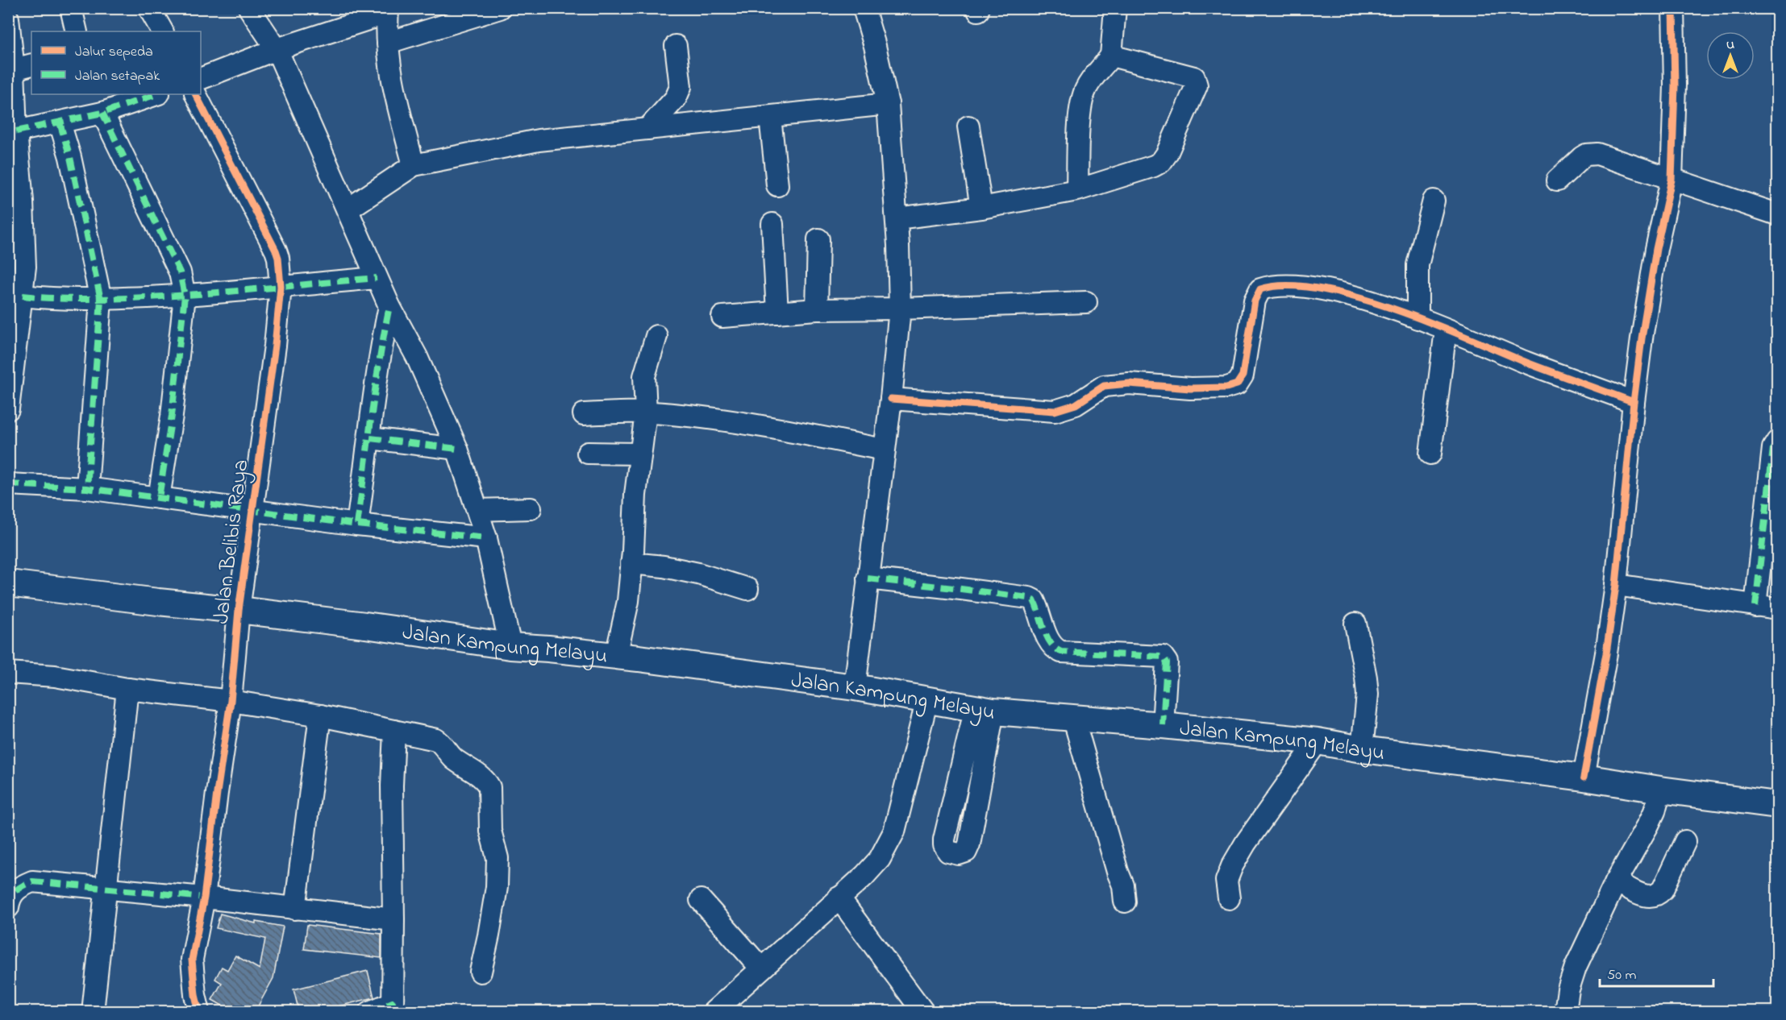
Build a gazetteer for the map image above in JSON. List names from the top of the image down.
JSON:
{
  "streets": {
    "main road": ["Jalan Kampung Melayu"],
    "street": ["Jalan Belibis Raya"]
  },
  "crossings": [
    ["Jalan Belibis Raya", "Jalan Kampung Melayu"]
  ],
  "legend": ["Jalur sepeda", "Jalan setapak"],
  "scale_bar": "50 m",
  "north": "top"
}
